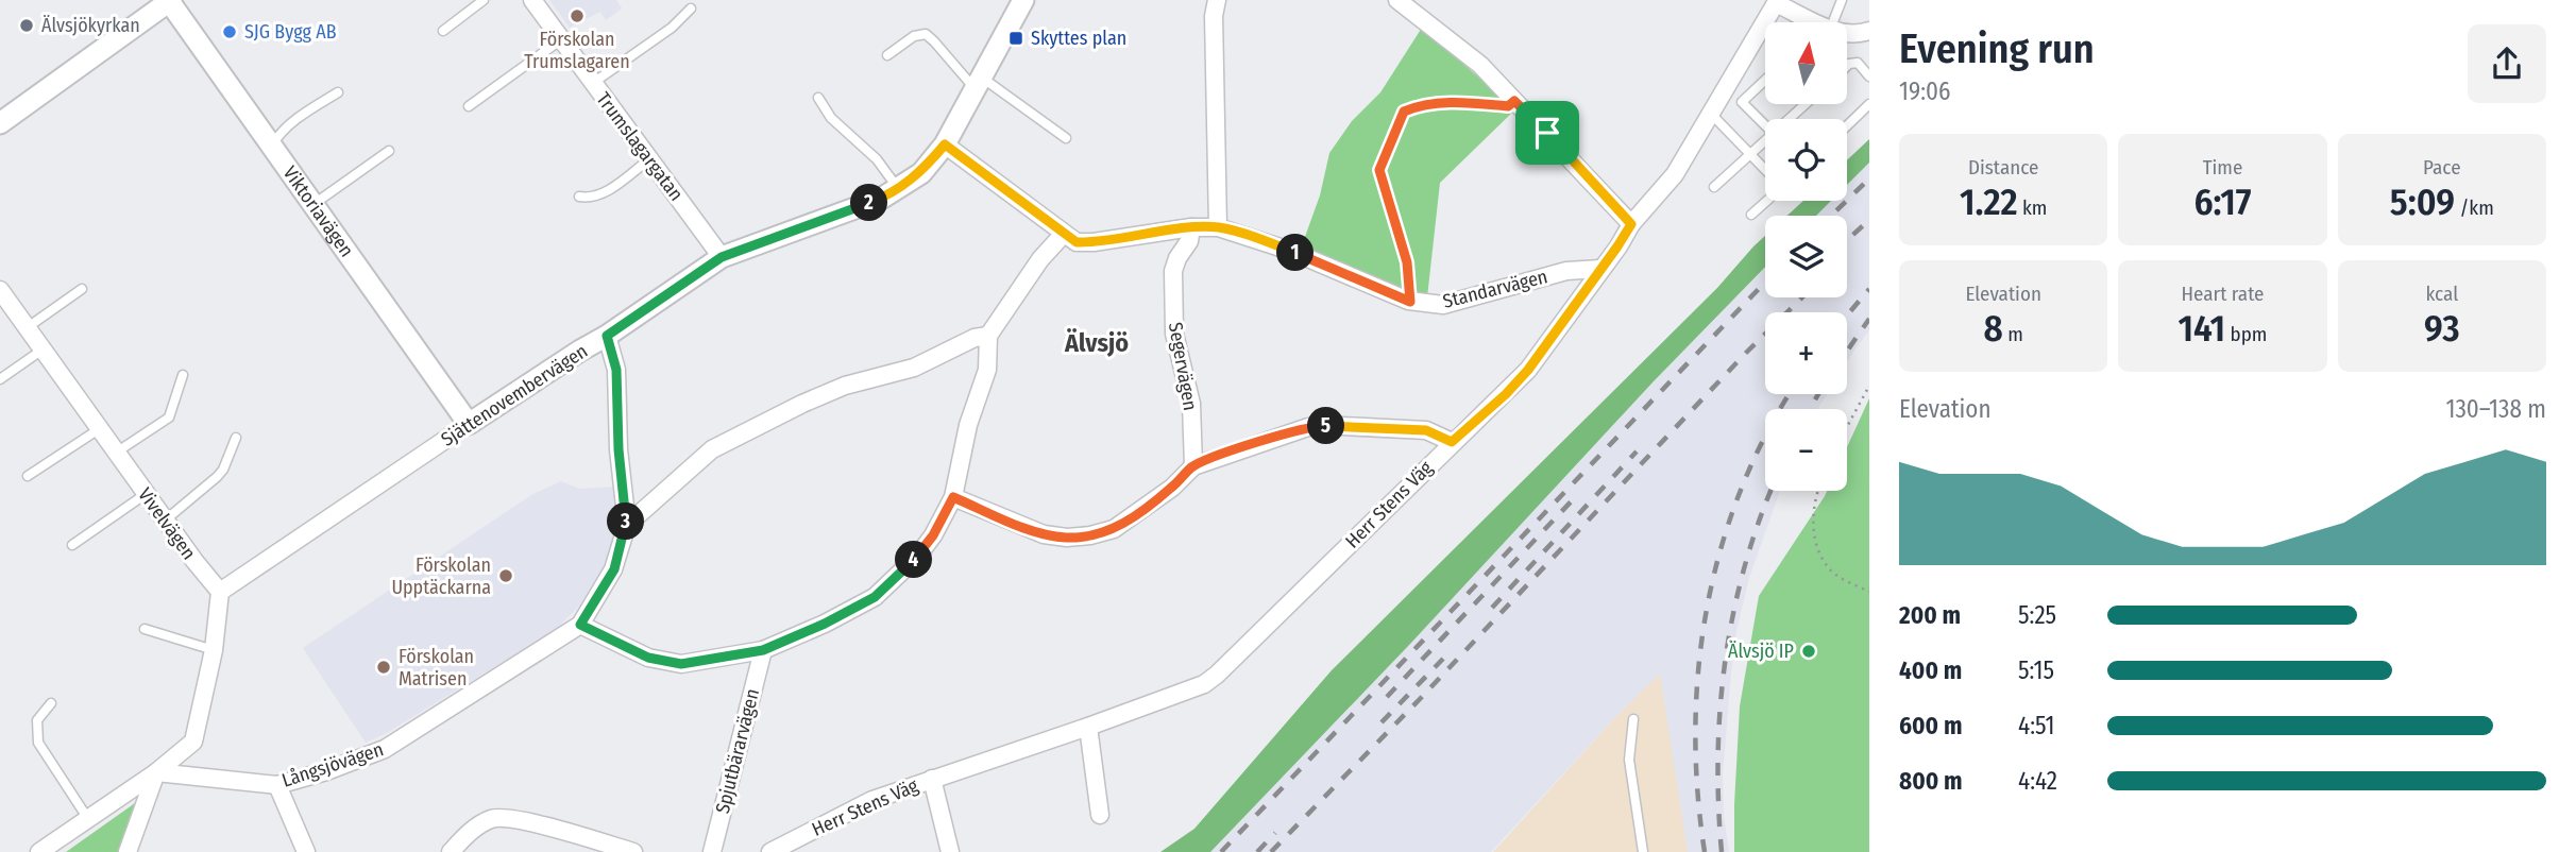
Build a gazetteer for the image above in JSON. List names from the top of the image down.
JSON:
{
  "streets": {
    "street": [
      "Trumslagargatan",
      "Viktoriavägen",
      "Standarvägen",
      "Segervägen",
      "Sjättenovembervägen",
      "Herr Stens Väg",
      "Vivelvägen",
      "Spjutbärarvägen",
      "Långsjövägen"
    ]
  },
  "crossings": [
    ["Trumslagargatan", "Sjättenovembervägen"],
    ["Viktoriavägen", "Sjättenovembervägen"],
    ["Standarvägen", "Segervägen"],
    ["Standarvägen", "Sjättenovembervägen"],
    ["Standarvägen", "Herr Stens Väg"],
    ["Sjättenovembervägen", "Vivelvägen"],
    ["Sjättenovembervägen", "Långsjövägen"]
  ],
  "districts": ["Älvsjö"],
  "places": {
    "other": [
      "Förskolan Trumslagaren",
      "Älvsjökyrkan",
      "SJG Bygg AB",
      "Förskolan Upptäckarna",
      "Älvsjö IP",
      "Förskolan Matrisen"
    ],
    "transit": ["Skyttes plan"]
  },
  "north": "top",
  "page": {
    "heading": ["Evening run", "19:06"],
    "map_buttons": ["+", "−"],
    "stats": [
      ["Distance", "1.22 km"],
      ["Time", "6:17"],
      ["Pace", "5:09 /km"],
      ["Elevation", "8 m"],
      ["Heart rate", "141 bpm"],
      ["kcal", "93"]
    ],
    "pins": [
      "2",
      "1",
      "5",
      "3",
      "4"
    ],
    "chart": ["Elevation", "130–138 m"],
    "list": [
      {
        "name": "200 m",
        "note": "5:25"
      },
      {
        "name": "400 m",
        "note": "5:15"
      },
      {
        "name": "600 m",
        "note": "4:51"
      },
      {
        "name": "800 m",
        "note": "4:42"
      }
    ]
  }
}
